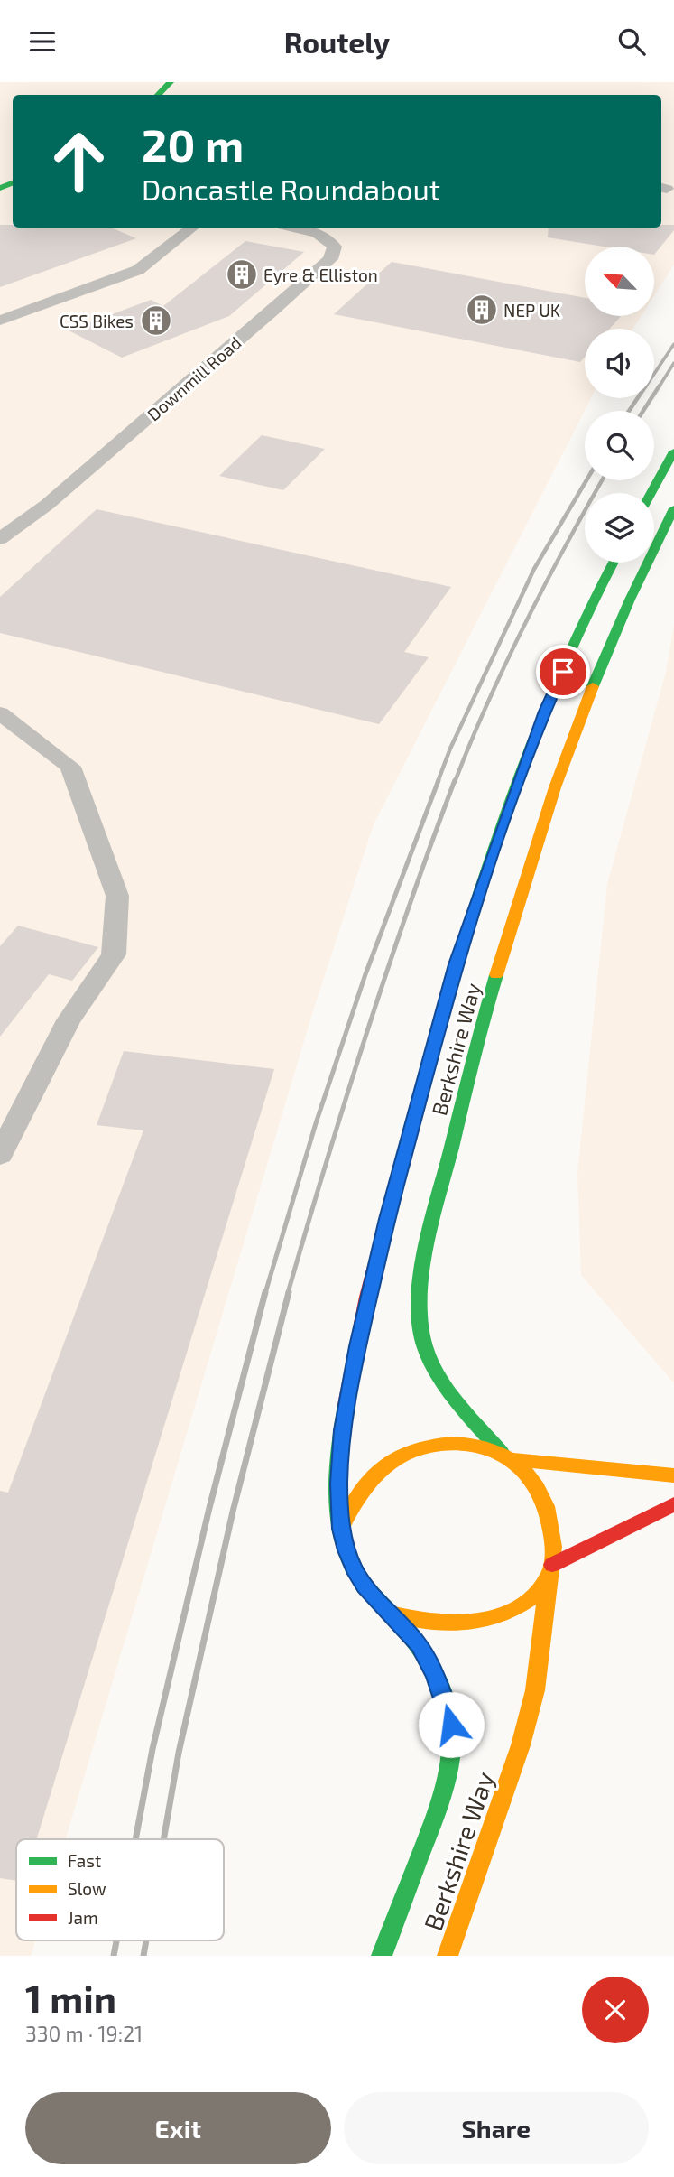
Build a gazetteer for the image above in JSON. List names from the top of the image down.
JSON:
{
  "streets": {
    "main road": ["Berkshire Way"],
    "street": ["Downmill Road"]
  },
  "places": {
    "building": ["Eyre & Elliston", "NEP UK", "CSS Bikes"]
  },
  "legend": ["Fast", "Slow", "Jam"],
  "north": "top left",
  "page": {
    "header": "Routely",
    "turn": ["20 m", "Doncastle Roundabout"],
    "heading": ["1 min", "330 m · 19:21"],
    "buttons": ["Exit", "Share"]
  }
}
